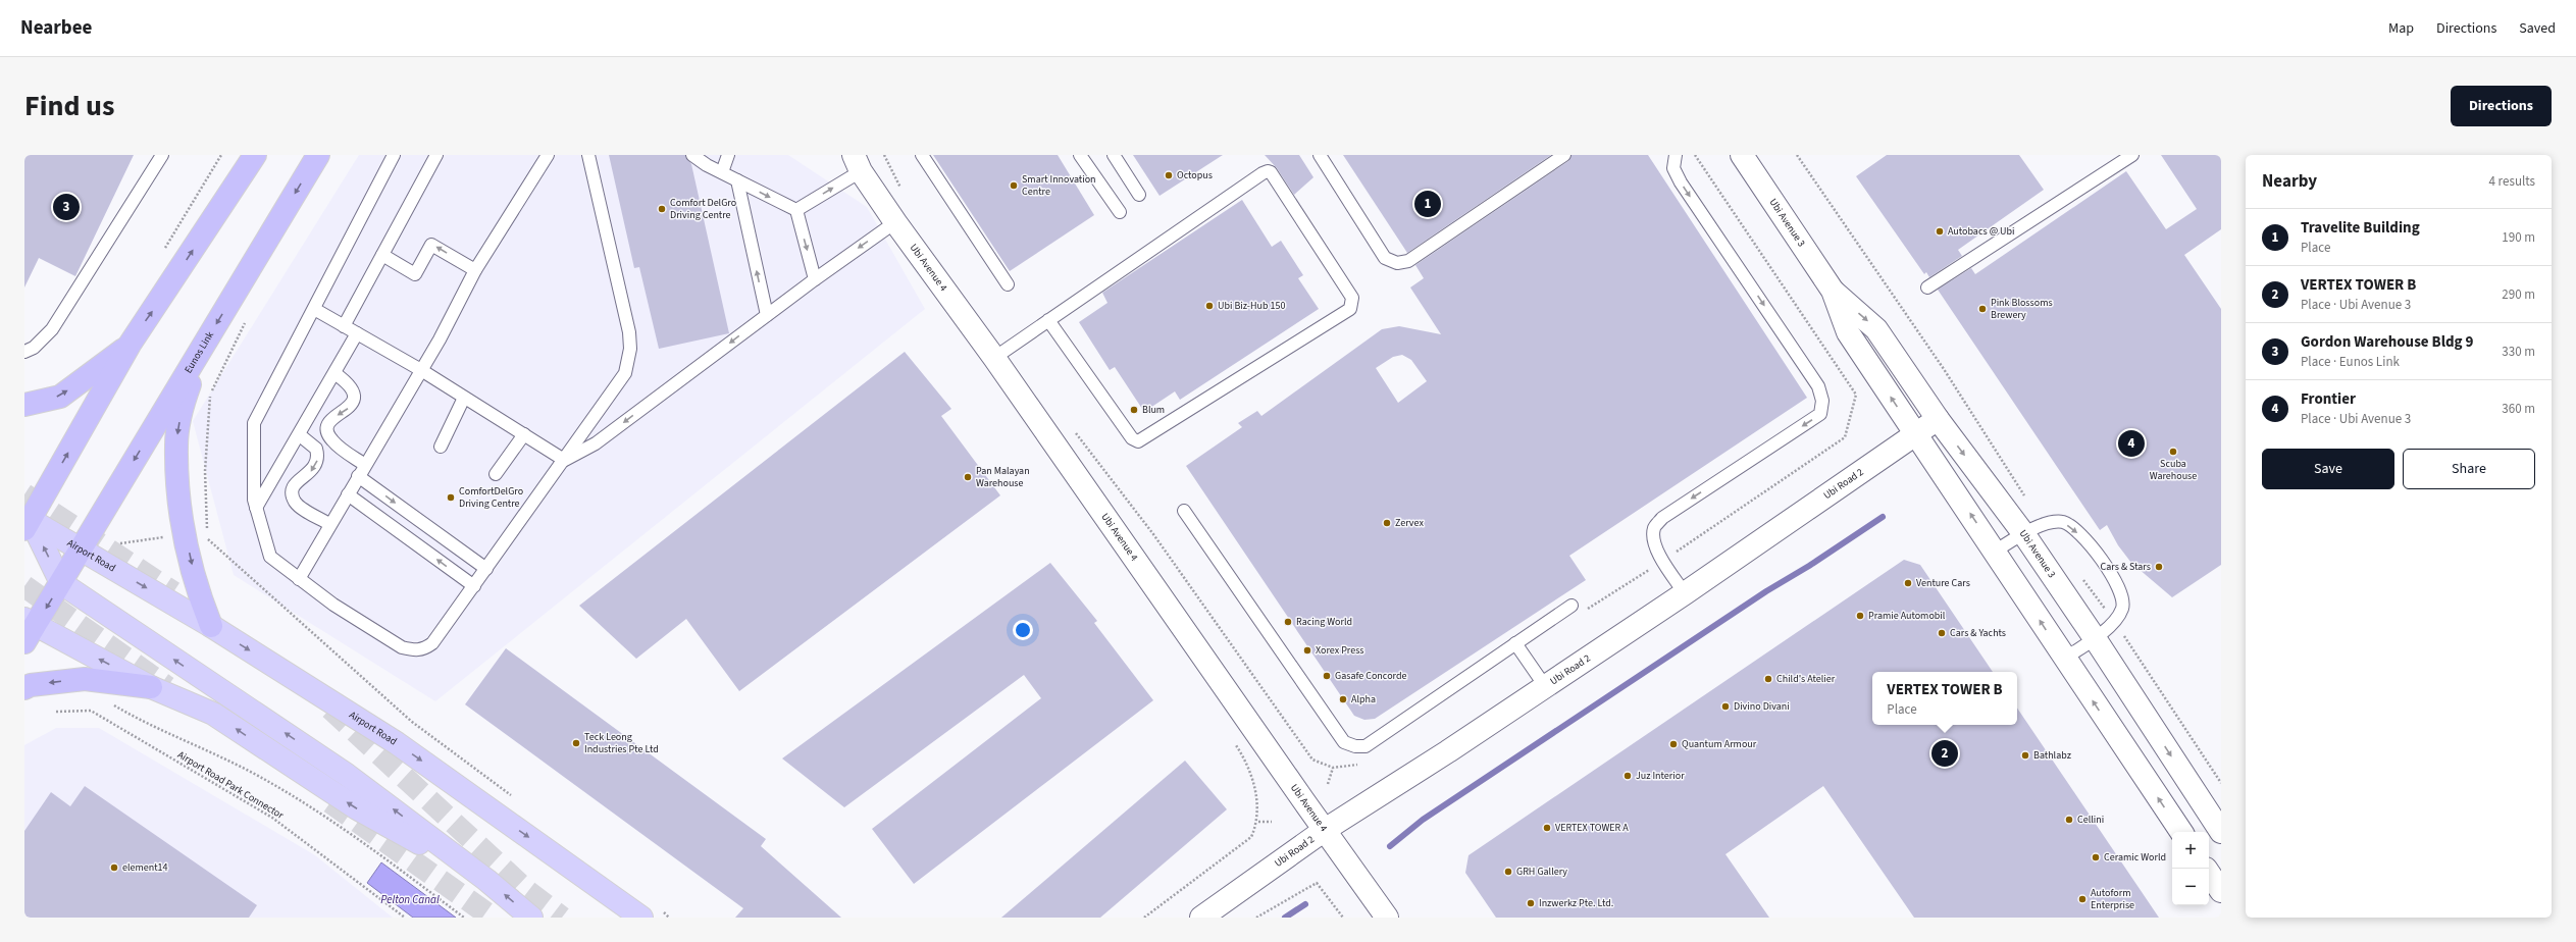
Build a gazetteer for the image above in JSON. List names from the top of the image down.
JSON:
{
  "streets": {
    "highway": ["Eunos Link"],
    "main road": ["Airport Road"],
    "street": ["Ubi Avenue 3", "Ubi Avenue 4", "Ubi Road 2"],
    "path": ["Airport Road Park Connector"]
  },
  "crossings": [
    ["Ubi Avenue 3", "Ubi Road 2"],
    ["Ubi Avenue 4", "Ubi Road 2"],
    ["Eunos Link", "Airport Road"]
  ],
  "water": ["Pelton Canal"],
  "places": [
    "Octopus",
    "Smart Innovation Centre",
    "Comfort DelGro Driving Centre",
    "Autobacs @ Ubi",
    "Ubi Biz-Hub 150",
    "Pink Blossoms Brewery",
    "Blum",
    "Scuba Warehouse",
    "Pan Malayan Warehouse",
    "ComfortDelGro Driving Centre",
    "Zervex",
    "Cars & Stars",
    "Venture Cars",
    "Pramie Automobil",
    "Racing World",
    "Cars & Yachts",
    "Xorex Press",
    "Gasafe Concorde",
    "Child's Atelier",
    "Alpha",
    "Divino Divani",
    "Teck Leong Industries Pte Ltd",
    "Quantum Armour",
    "Bathlabz",
    "Juz Interior",
    "Cellini",
    "VERTEX TOWER A",
    "Ceramic World",
    "element14",
    "GRH Gallery",
    "Autoform Enterprise",
    "Inzwerkz Pte. Ltd."
  ],
  "page": {
    "header": "Nearbee",
    "nav": ["Map", "Directions", "Saved"],
    "title": "Find us",
    "buttons": [
      "Directions",
      ["Save", "Share"]
    ],
    "heading": ["Nearby", "4 results"],
    "pins": [
      "1",
      "3",
      "4",
      "2"
    ],
    "list": [
      {
        "mark": "1",
        "name": "Travelite Building",
        "note": "Place",
        "value": "190 m"
      },
      {
        "mark": "2",
        "name": "VERTEX TOWER B",
        "note": "Place · Ubi Avenue 3",
        "value": "290 m"
      },
      {
        "mark": "3",
        "name": "Gordon Warehouse Bldg 9",
        "note": "Place · Eunos Link",
        "value": "330 m"
      },
      {
        "mark": "4",
        "name": "Frontier",
        "note": "Place · Ubi Avenue 3",
        "value": "360 m"
      }
    ],
    "popup": ["VERTEX TOWER B", "Place"],
    "map_buttons": ["+", "−"]
  }
}
